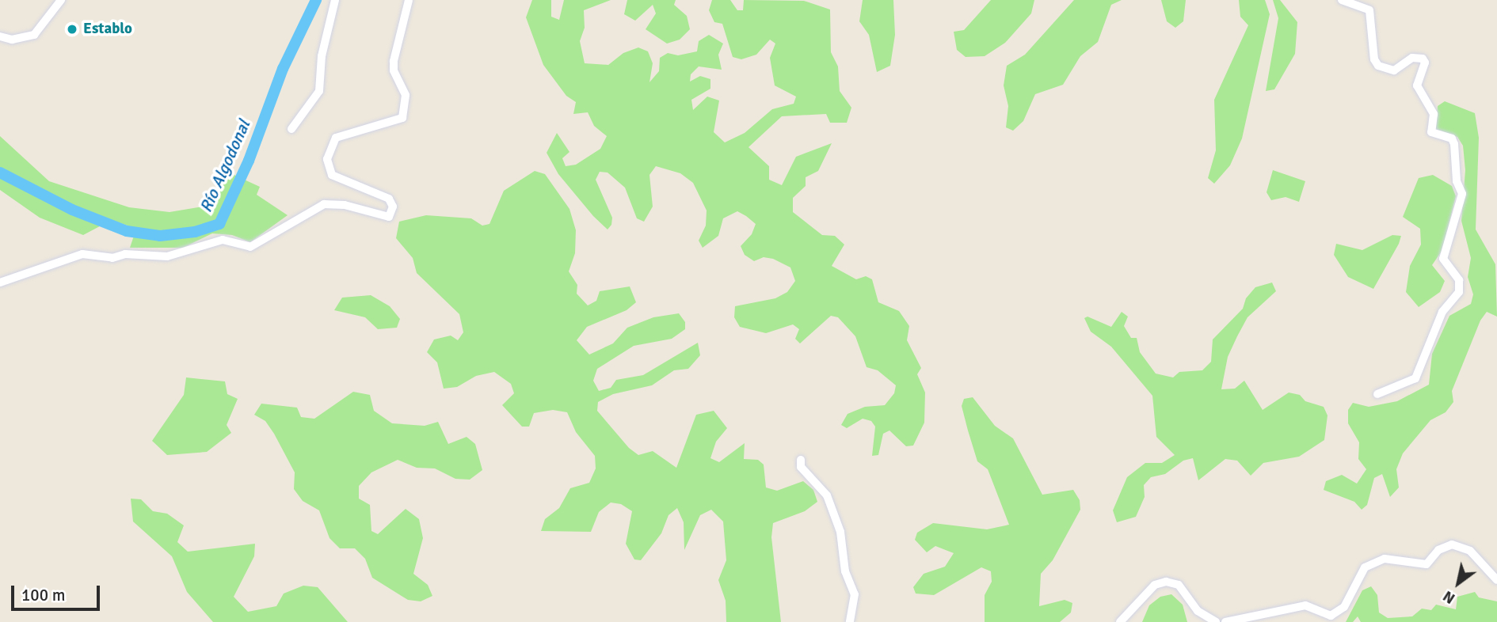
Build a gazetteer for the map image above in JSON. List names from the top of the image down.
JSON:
{
  "water": ["Río Algodonal"],
  "places": ["Establo"],
  "scale_bar": "100 m",
  "north": "bottom left"
}
